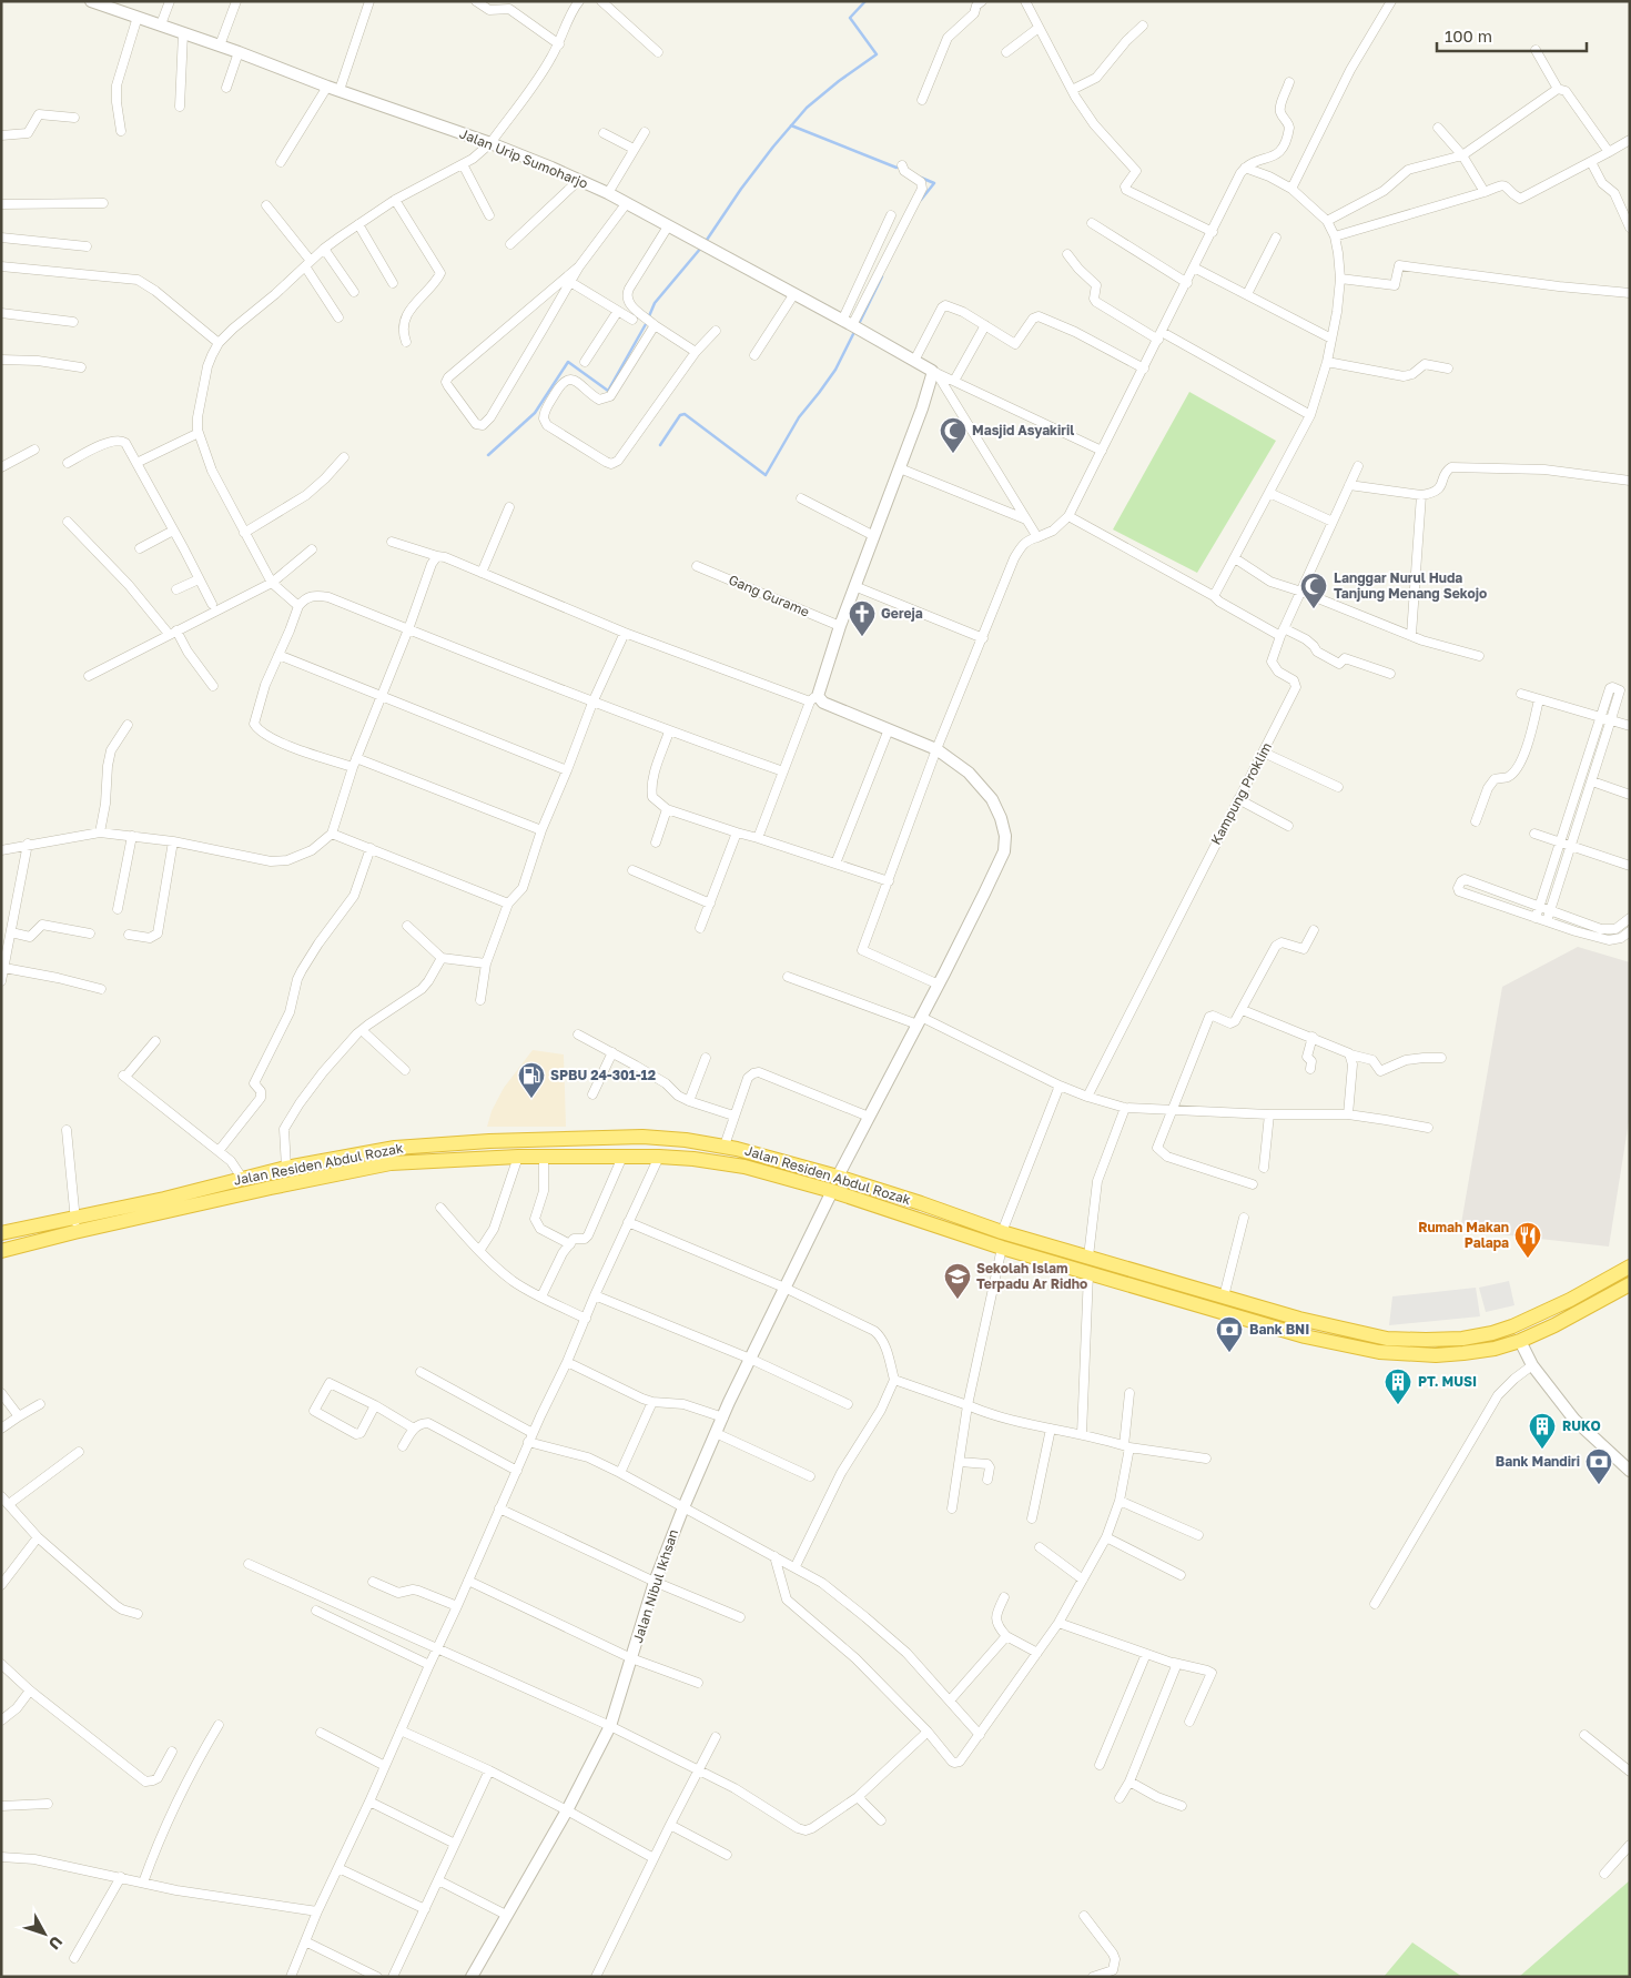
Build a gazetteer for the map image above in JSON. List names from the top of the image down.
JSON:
{
  "streets": {
    "highway": ["Jalan Residen Abdul Rozak"],
    "street": [
      "Jalan Urip Sumoharjo",
      "Gang Gurame",
      "Kampung Proklim",
      "Jalan Nibul Ikhsan"
    ]
  },
  "crossings": [
    ["Jalan Residen Abdul Rozak", "Jalan Nibul Ikhsan"]
  ],
  "places": {
    "mosque": ["Masjid Asyakiril", "Langgar Nurul Huda Tanjung Menang Sekojo"],
    "church": ["Gereja"],
    "fuel station": ["SPBU 24-301-12"],
    "restaurant": ["Rumah Makan Palapa"],
    "school or university": ["Sekolah Islam Terpadu Ar Ridho"],
    "bank": ["Bank BNI", "Bank Mandiri"],
    "building": ["PT. MUSI", "RUKO"]
  },
  "scale_bar": "100 m",
  "north": "bottom right"
}
